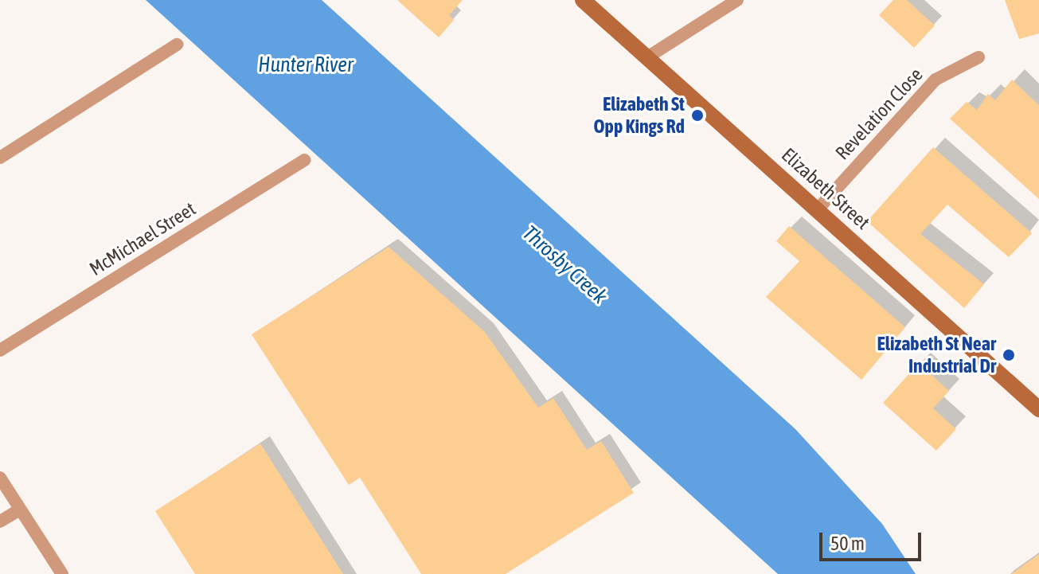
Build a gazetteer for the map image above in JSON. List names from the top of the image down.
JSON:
{
  "streets": {
    "main road": ["Elizabeth Street"],
    "street": ["Revelation Close", "McMichael Street"]
  },
  "crossings": [
    ["Revelation Close", "Elizabeth Street"]
  ],
  "water": ["Hunter River", "Throsby Creek"],
  "places": ["Elizabeth St Opp Kings Rd", "Elizabeth St Near Industrial Dr"],
  "scale_bar": "50 m"
}
